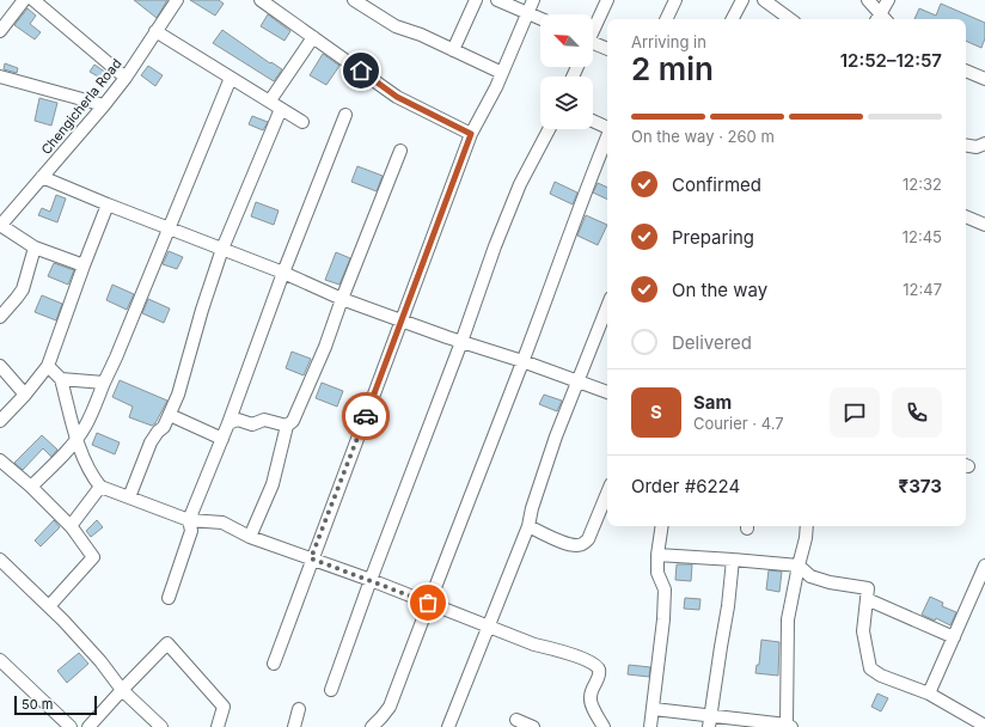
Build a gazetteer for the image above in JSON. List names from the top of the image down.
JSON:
{
  "streets": {
    "street": ["Chengicherla Road"]
  },
  "scale_bar": "50 m",
  "north": "top left",
  "page": {
    "heading": ["2 min", "Arriving in", "12:52–12:57"],
    "panel": [
      "Sam",
      "Courier · 4.7",
      "Order #6224",
      "₹373"
    ],
    "bar": "On the way · 260 m",
    "list": [
      ["Confirmed", "12:32"],
      ["Preparing", "12:45"],
      ["On the way", "12:47"],
      "Delivered"
    ],
    "round": "S",
    "scale": "50 m"
  }
}
